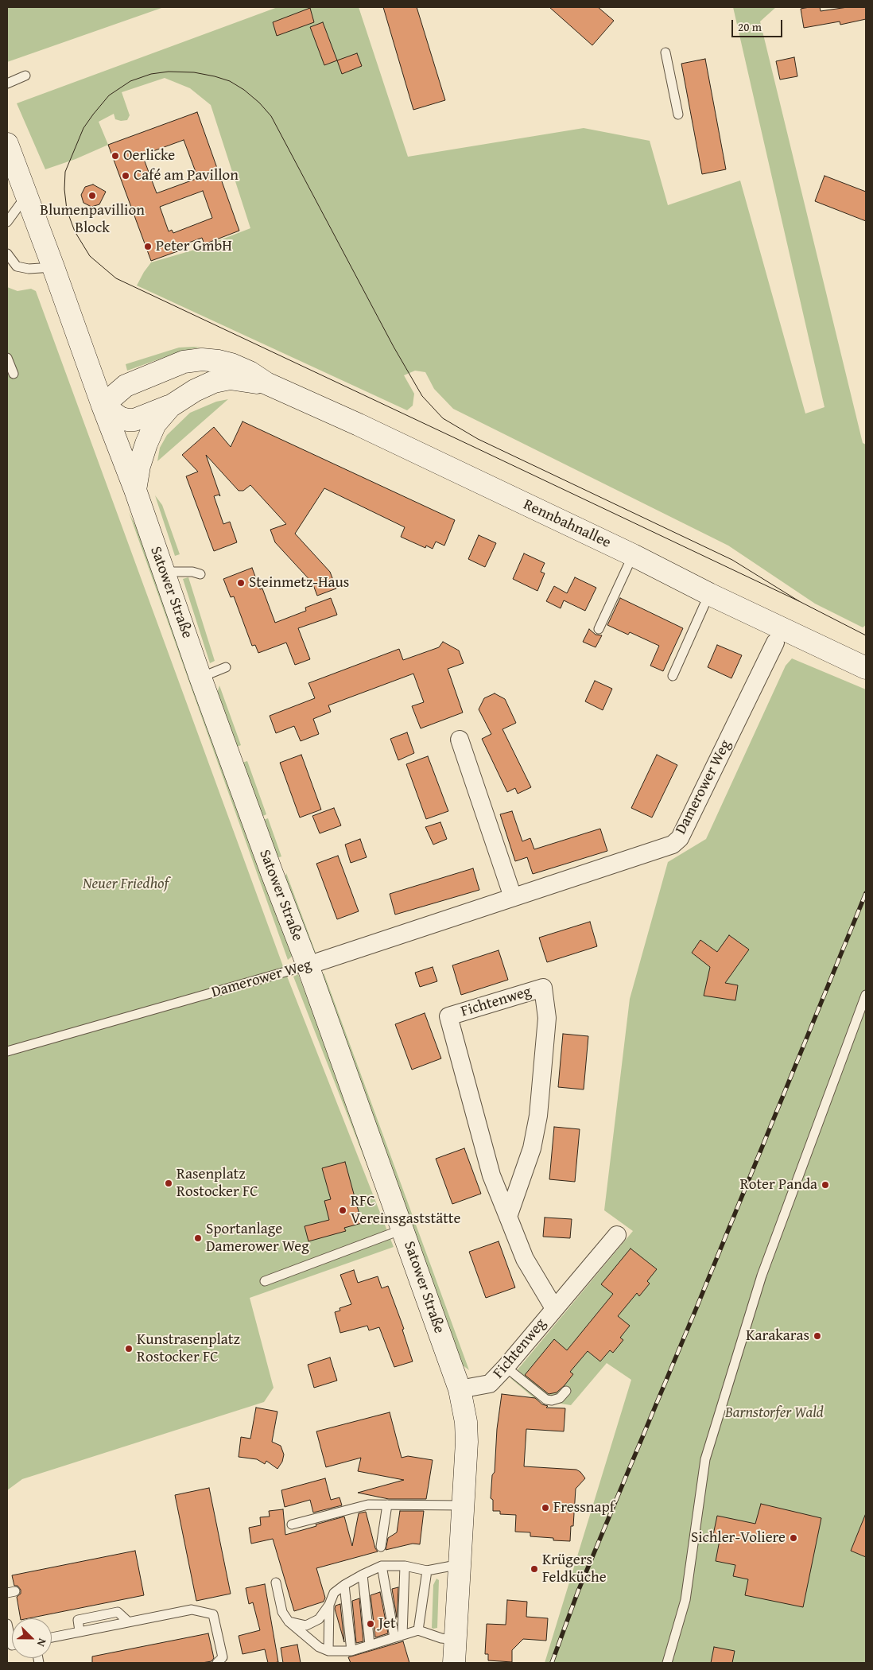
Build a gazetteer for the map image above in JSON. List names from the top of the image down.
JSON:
{
  "streets": {
    "main road": ["Rennbahnallee", "Satower Straße"],
    "street": ["Damerower Weg", "Fichtenweg"]
  },
  "crossings": [
    ["Rennbahnallee", "Satower Straße"],
    ["Satower Straße", "Damerower Weg"],
    ["Satower Straße", "Fichtenweg"]
  ],
  "parks": ["Neuer Friedhof", "Barnstorfer Wald"],
  "places": [
    "Oerlicke",
    "Café am Pavillon",
    "Blumenpavillion Block",
    "Peter GmbH",
    "Steinmetz-Haus",
    "Rasenplatz Rostocker FC",
    "Roter Panda",
    "RFC Vereinsgaststätte",
    "Sportanlage Damerower Weg",
    "Karakaras",
    "Kunstrasenplatz Rostocker FC",
    "Fressnapf",
    "Sichler-Voliere",
    "Krügers Feldküche",
    "Jet"
  ],
  "scale_bar": "20 m",
  "north": "bottom right"
}
